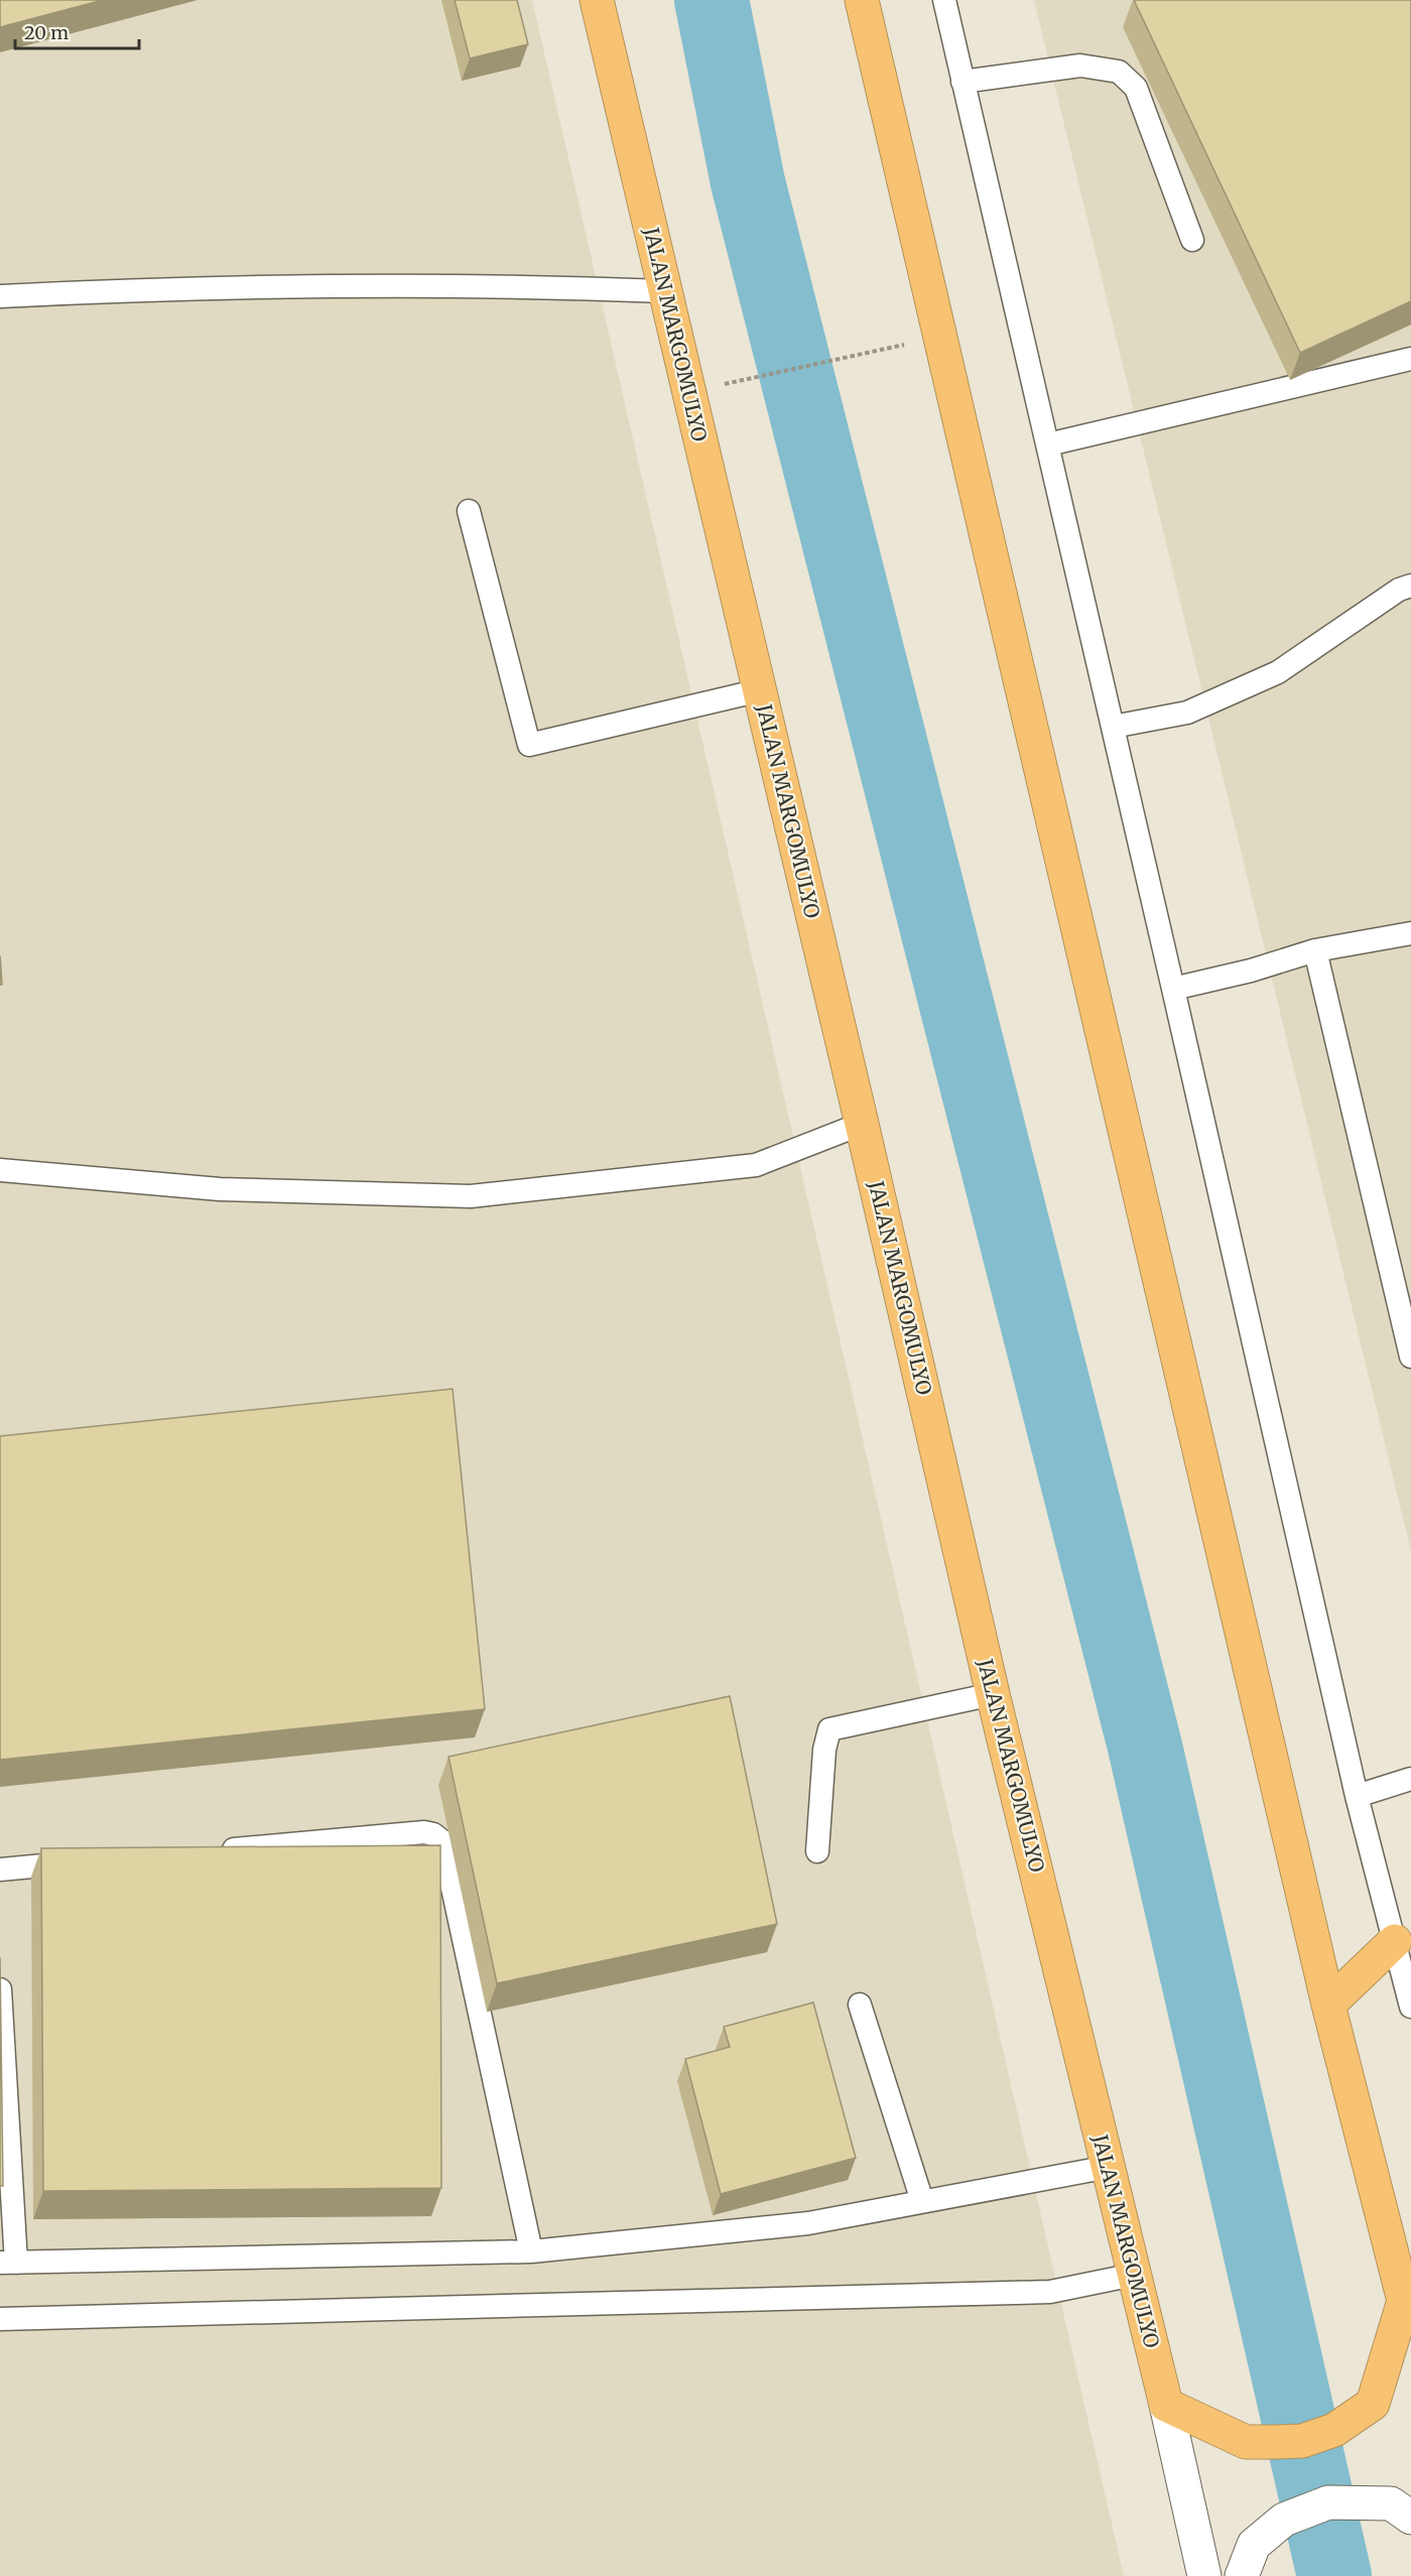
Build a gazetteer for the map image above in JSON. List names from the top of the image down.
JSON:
{
  "streets": {
    "highway": ["JALAN MARGOMULYO"]
  },
  "scale_bar": "20 m"
}
